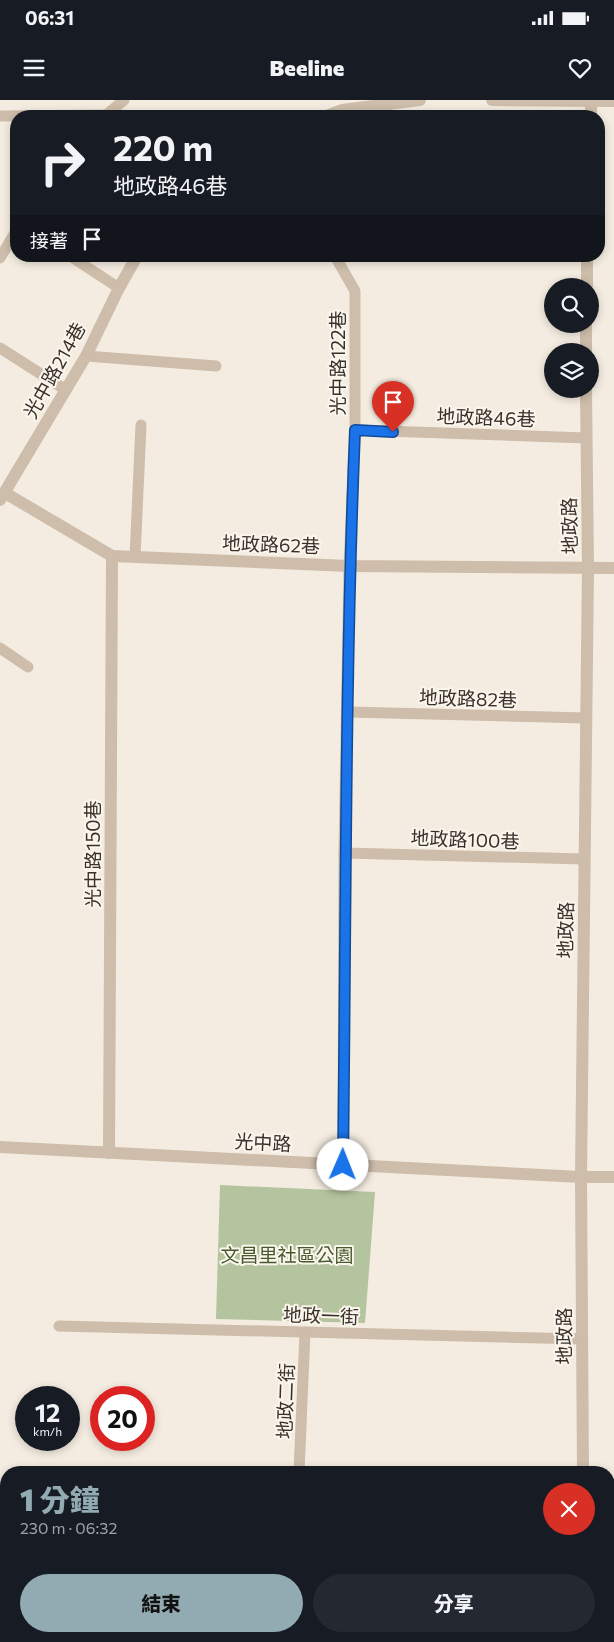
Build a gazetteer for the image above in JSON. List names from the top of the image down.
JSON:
{
  "streets": {
    "street": [
      "光中路214巷",
      "地政路",
      "地政路62巷",
      "光中路150巷",
      "光中路"
    ],
    "lane": [
      "光中路122巷",
      "地政路46巷",
      "地政路82巷",
      "地政路100巷",
      "地政一街",
      "地政二街"
    ]
  },
  "crossings": [
    ["光中路122巷", "地政路46巷"],
    ["光中路122巷", "地政路62巷"],
    ["光中路122巷", "地政路82巷"],
    ["光中路122巷", "地政路100巷"],
    ["光中路122巷", "光中路"],
    ["光中路214巷", "地政路62巷"],
    ["地政路46巷", "地政路"],
    ["地政路", "地政路62巷"],
    ["地政路", "地政路82巷"],
    ["地政路", "地政路100巷"],
    ["地政路", "光中路"],
    ["地政路", "地政一街"],
    ["地政路62巷", "光中路150巷"],
    ["光中路150巷", "光中路"],
    ["地政一街", "地政二街"]
  ],
  "parks": ["文昌里社區公園"],
  "page": {
    "status": "06:31",
    "header": "Beeline",
    "turn": ["220 m", "地政路46巷"],
    "then": "接著",
    "speed": "12 km/h",
    "limit": "20",
    "heading": ["1 分鐘", "230 m · 06:32"],
    "buttons": ["結束", "分享"]
  }
}
